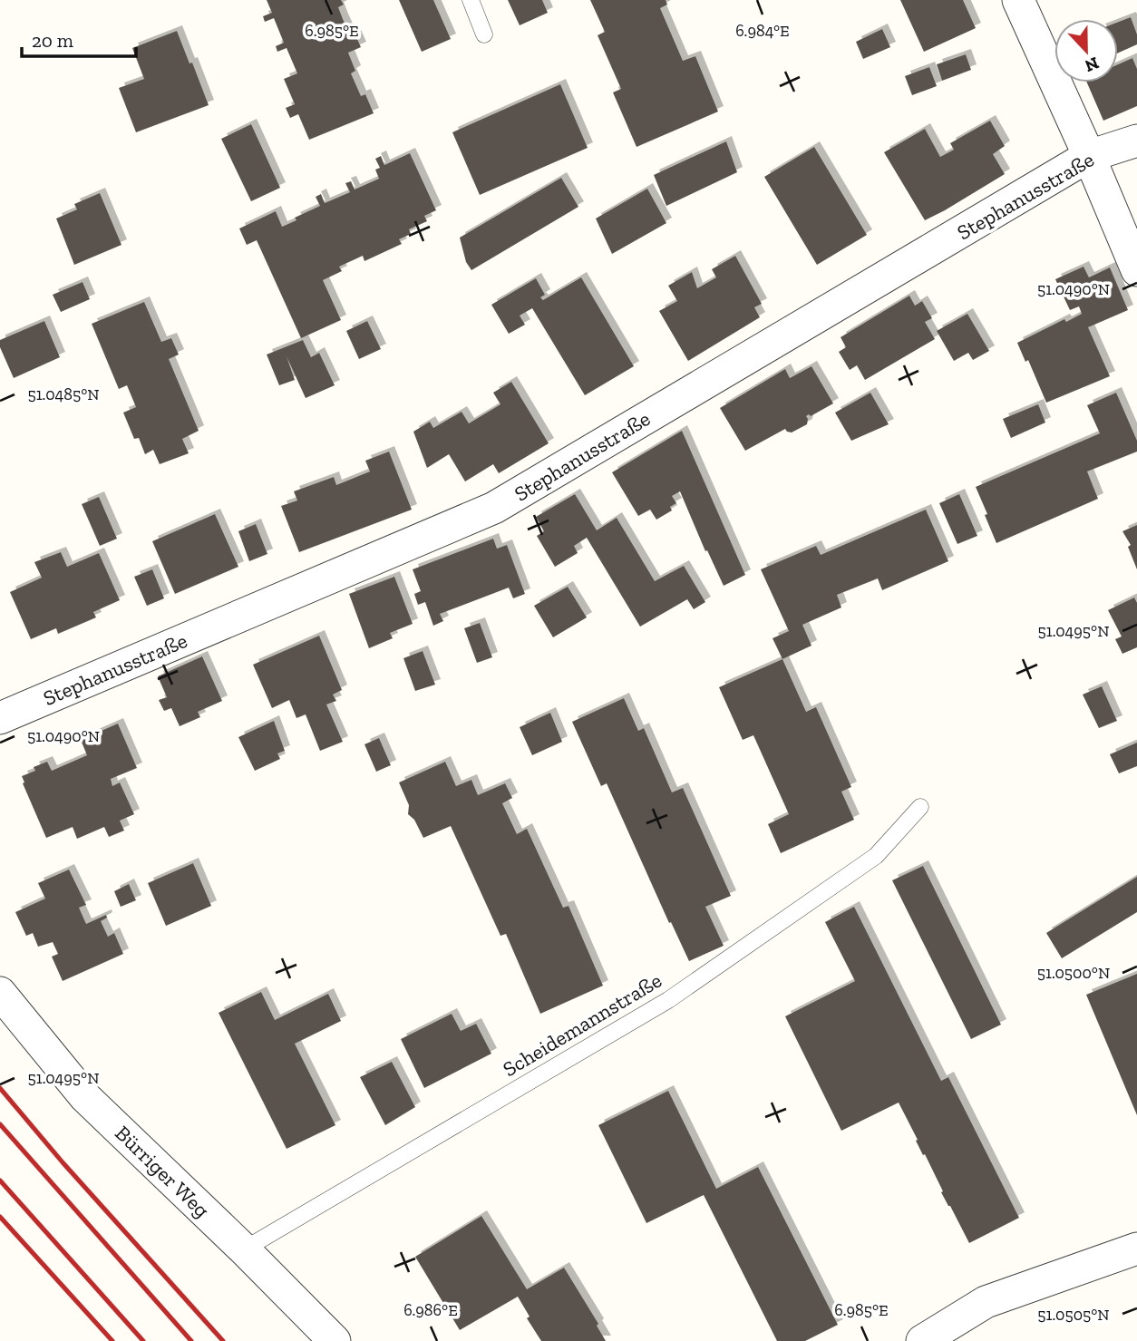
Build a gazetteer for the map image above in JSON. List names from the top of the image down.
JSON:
{
  "streets": {
    "street": ["Stephanusstraße", "Bürriger Weg"],
    "lane": ["Scheidemannstraße"]
  },
  "crossings": [
    ["Scheidemannstraße", "Bürriger Weg"]
  ],
  "scale_bar": "20 m",
  "north": "bottom",
  "coordinates": [
    "6.985°E",
    "6.984°E",
    "51.0490°N",
    "51.0485°N",
    "51.0495°N",
    "51.0500°N",
    "6.986°E",
    "51.0505°N"
  ]
}
